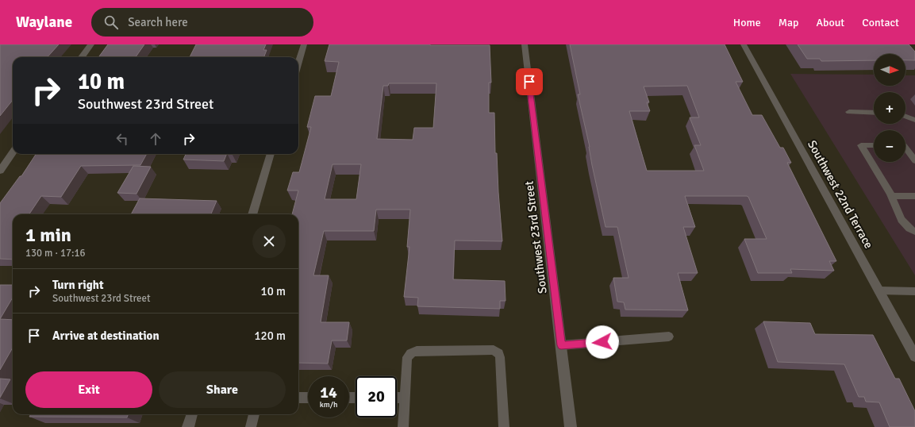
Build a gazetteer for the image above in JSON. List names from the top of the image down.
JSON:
{
  "streets": {
    "street": ["Southwest 22nd Terrace", "Southwest 23rd Street"]
  },
  "north": "right",
  "page": {
    "header": "Waylane",
    "search": "Search here",
    "nav": [
      "Home",
      "Map",
      "About",
      "Contact"
    ],
    "map_buttons": ["+", "−"],
    "turn": ["10 m", "Southwest 23rd Street"],
    "heading": ["1 min", "130 m · 17:16"],
    "list": [
      {
        "name": "Turn right",
        "note": "Southwest 23rd Street",
        "value": "10 m"
      },
      {
        "name": "Arrive at destination",
        "value": "120 m"
      }
    ],
    "buttons": ["Exit", "Share"],
    "speed": "14 km/h",
    "limit": "20"
  }
}
